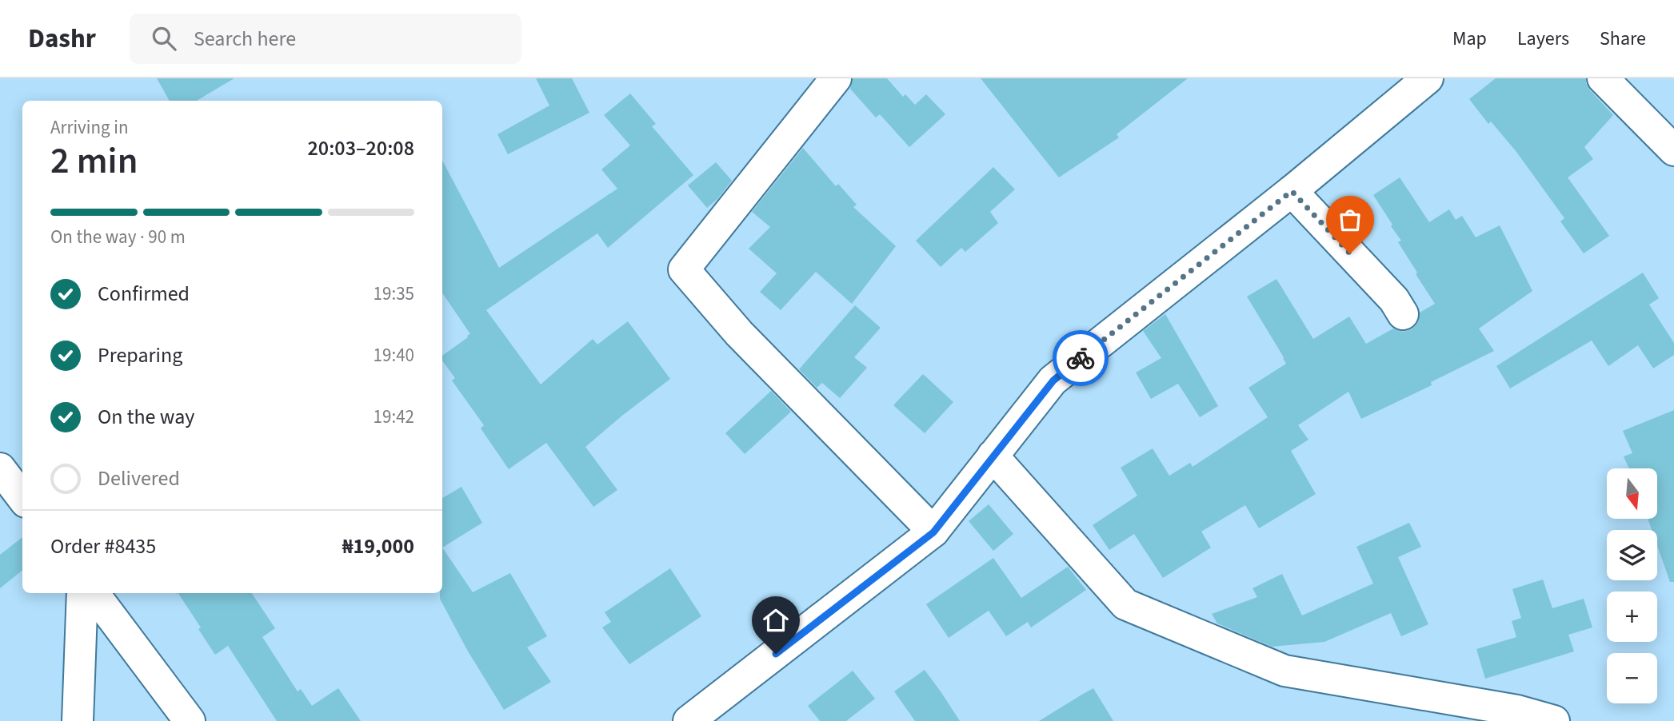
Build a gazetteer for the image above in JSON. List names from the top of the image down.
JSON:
{
  "north": "bottom",
  "page": {
    "header": "Dashr",
    "search": "Search here",
    "nav": ["Map", "Layers", "Share"],
    "heading": ["2 min", "Arriving in", "20:03–20:08"],
    "panel": ["Order #8435", "₦19,000"],
    "bar": "On the way · 90 m",
    "list": [
      ["Confirmed", "19:35"],
      ["Preparing", "19:40"],
      ["On the way", "19:42"],
      "Delivered"
    ],
    "map_buttons": ["+", "−"]
  }
}
